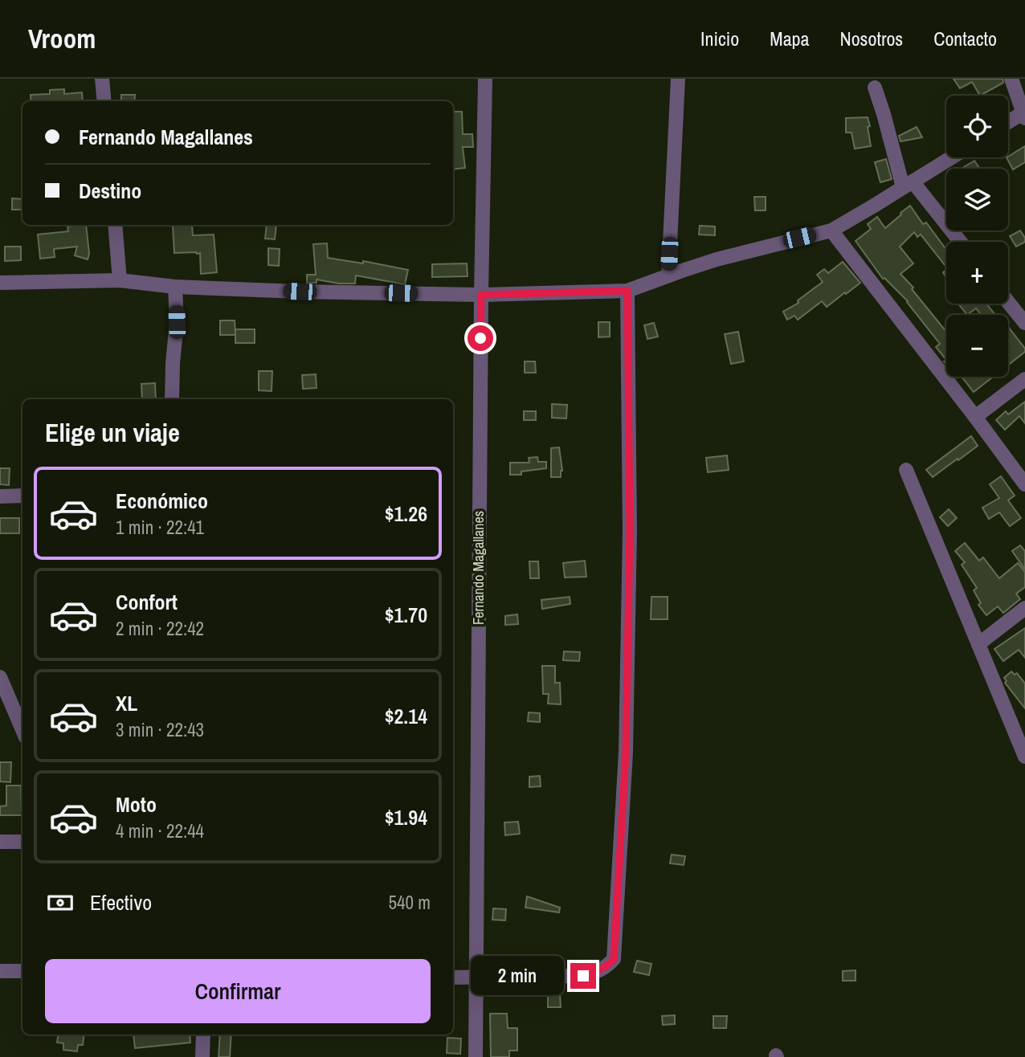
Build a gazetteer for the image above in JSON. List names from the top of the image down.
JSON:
{
  "streets": {
    "street": ["Fernando Magallanes"]
  },
  "page": {
    "header": "Vroom",
    "nav": [
      "Inicio",
      "Mapa",
      "Nosotros",
      "Contacto"
    ],
    "map_buttons": ["+", "−"],
    "banner": ["Fernando Magallanes", "Destino"],
    "heading": "Elige un viaje",
    "list": [
      {
        "name": "Económico",
        "note": "1 min · 22:41",
        "value": "$1.26"
      },
      {
        "name": "Confort",
        "note": "2 min · 22:42",
        "value": "$1.70"
      },
      {
        "name": "XL",
        "note": "3 min · 22:43",
        "value": "$2.14"
      },
      {
        "name": "Moto",
        "note": "4 min · 22:44",
        "value": "$1.94"
      }
    ],
    "pay": ["Efectivo", "540 m"],
    "buttons": "Confirmar",
    "bubble": "2 min"
  }
}
